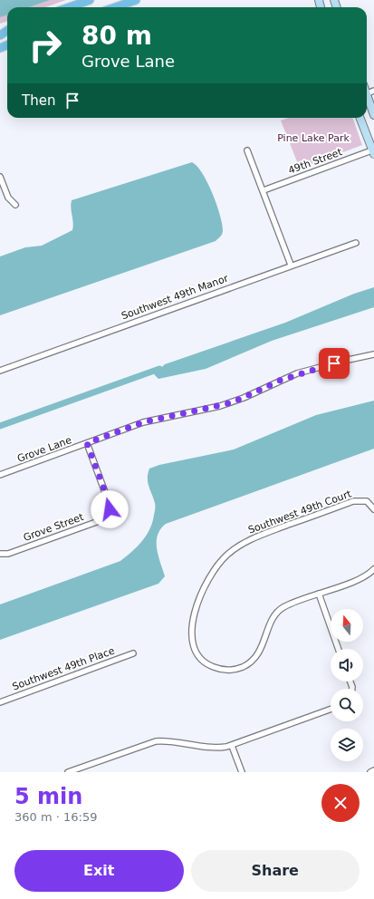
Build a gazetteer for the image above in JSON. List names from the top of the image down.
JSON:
{
  "streets": {
    "street": [
      "49th Street",
      "Southwest 49th Manor",
      "Grove Lane",
      "Southwest 49th Court",
      "Grove Street",
      "Southwest 49th Place"
    ]
  },
  "crossings": [
    ["Grove Lane", "Grove Street"]
  ],
  "parks": ["Pine Lake Park"],
  "north": "top",
  "page": {
    "turn": ["80 m", "Grove Lane"],
    "then": "Then",
    "heading": ["5 min", "360 m · 16:59"],
    "buttons": ["Exit", "Share"]
  }
}
